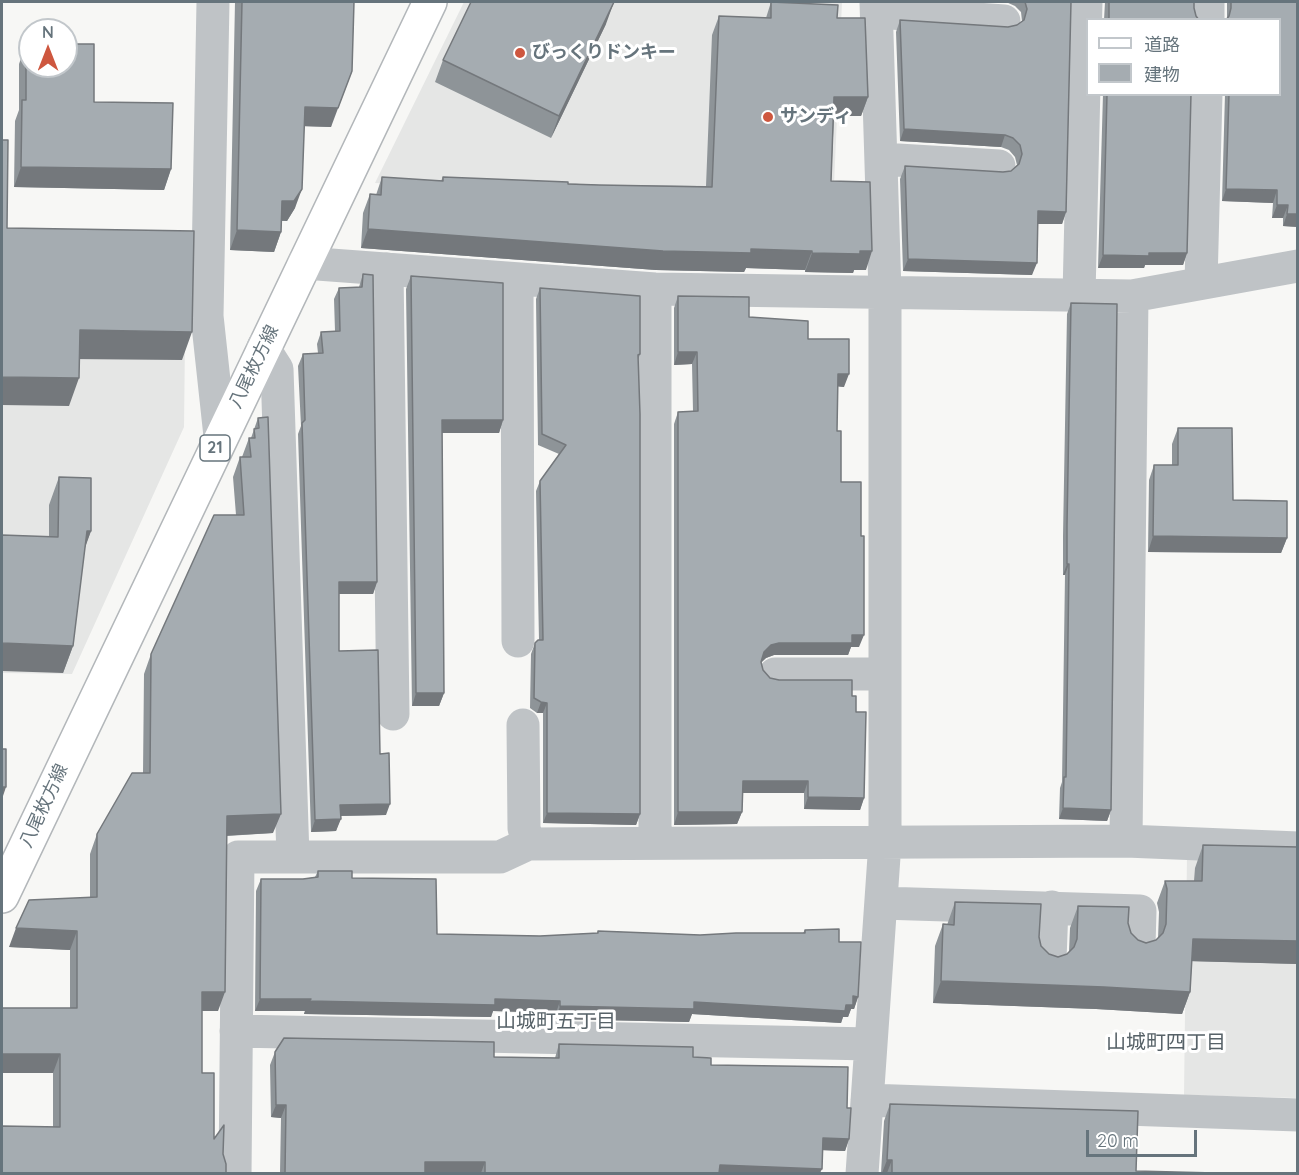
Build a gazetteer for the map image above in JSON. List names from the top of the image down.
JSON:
{
  "streets": {
    "main road": ["八尾枚方線", "21"]
  },
  "districts": ["山城町五丁目", "山城町四丁目"],
  "places": ["びっくりドンキー", "サンディ"],
  "legend": ["道路", "建物"],
  "scale_bar": "20 m",
  "north": "top"
}
